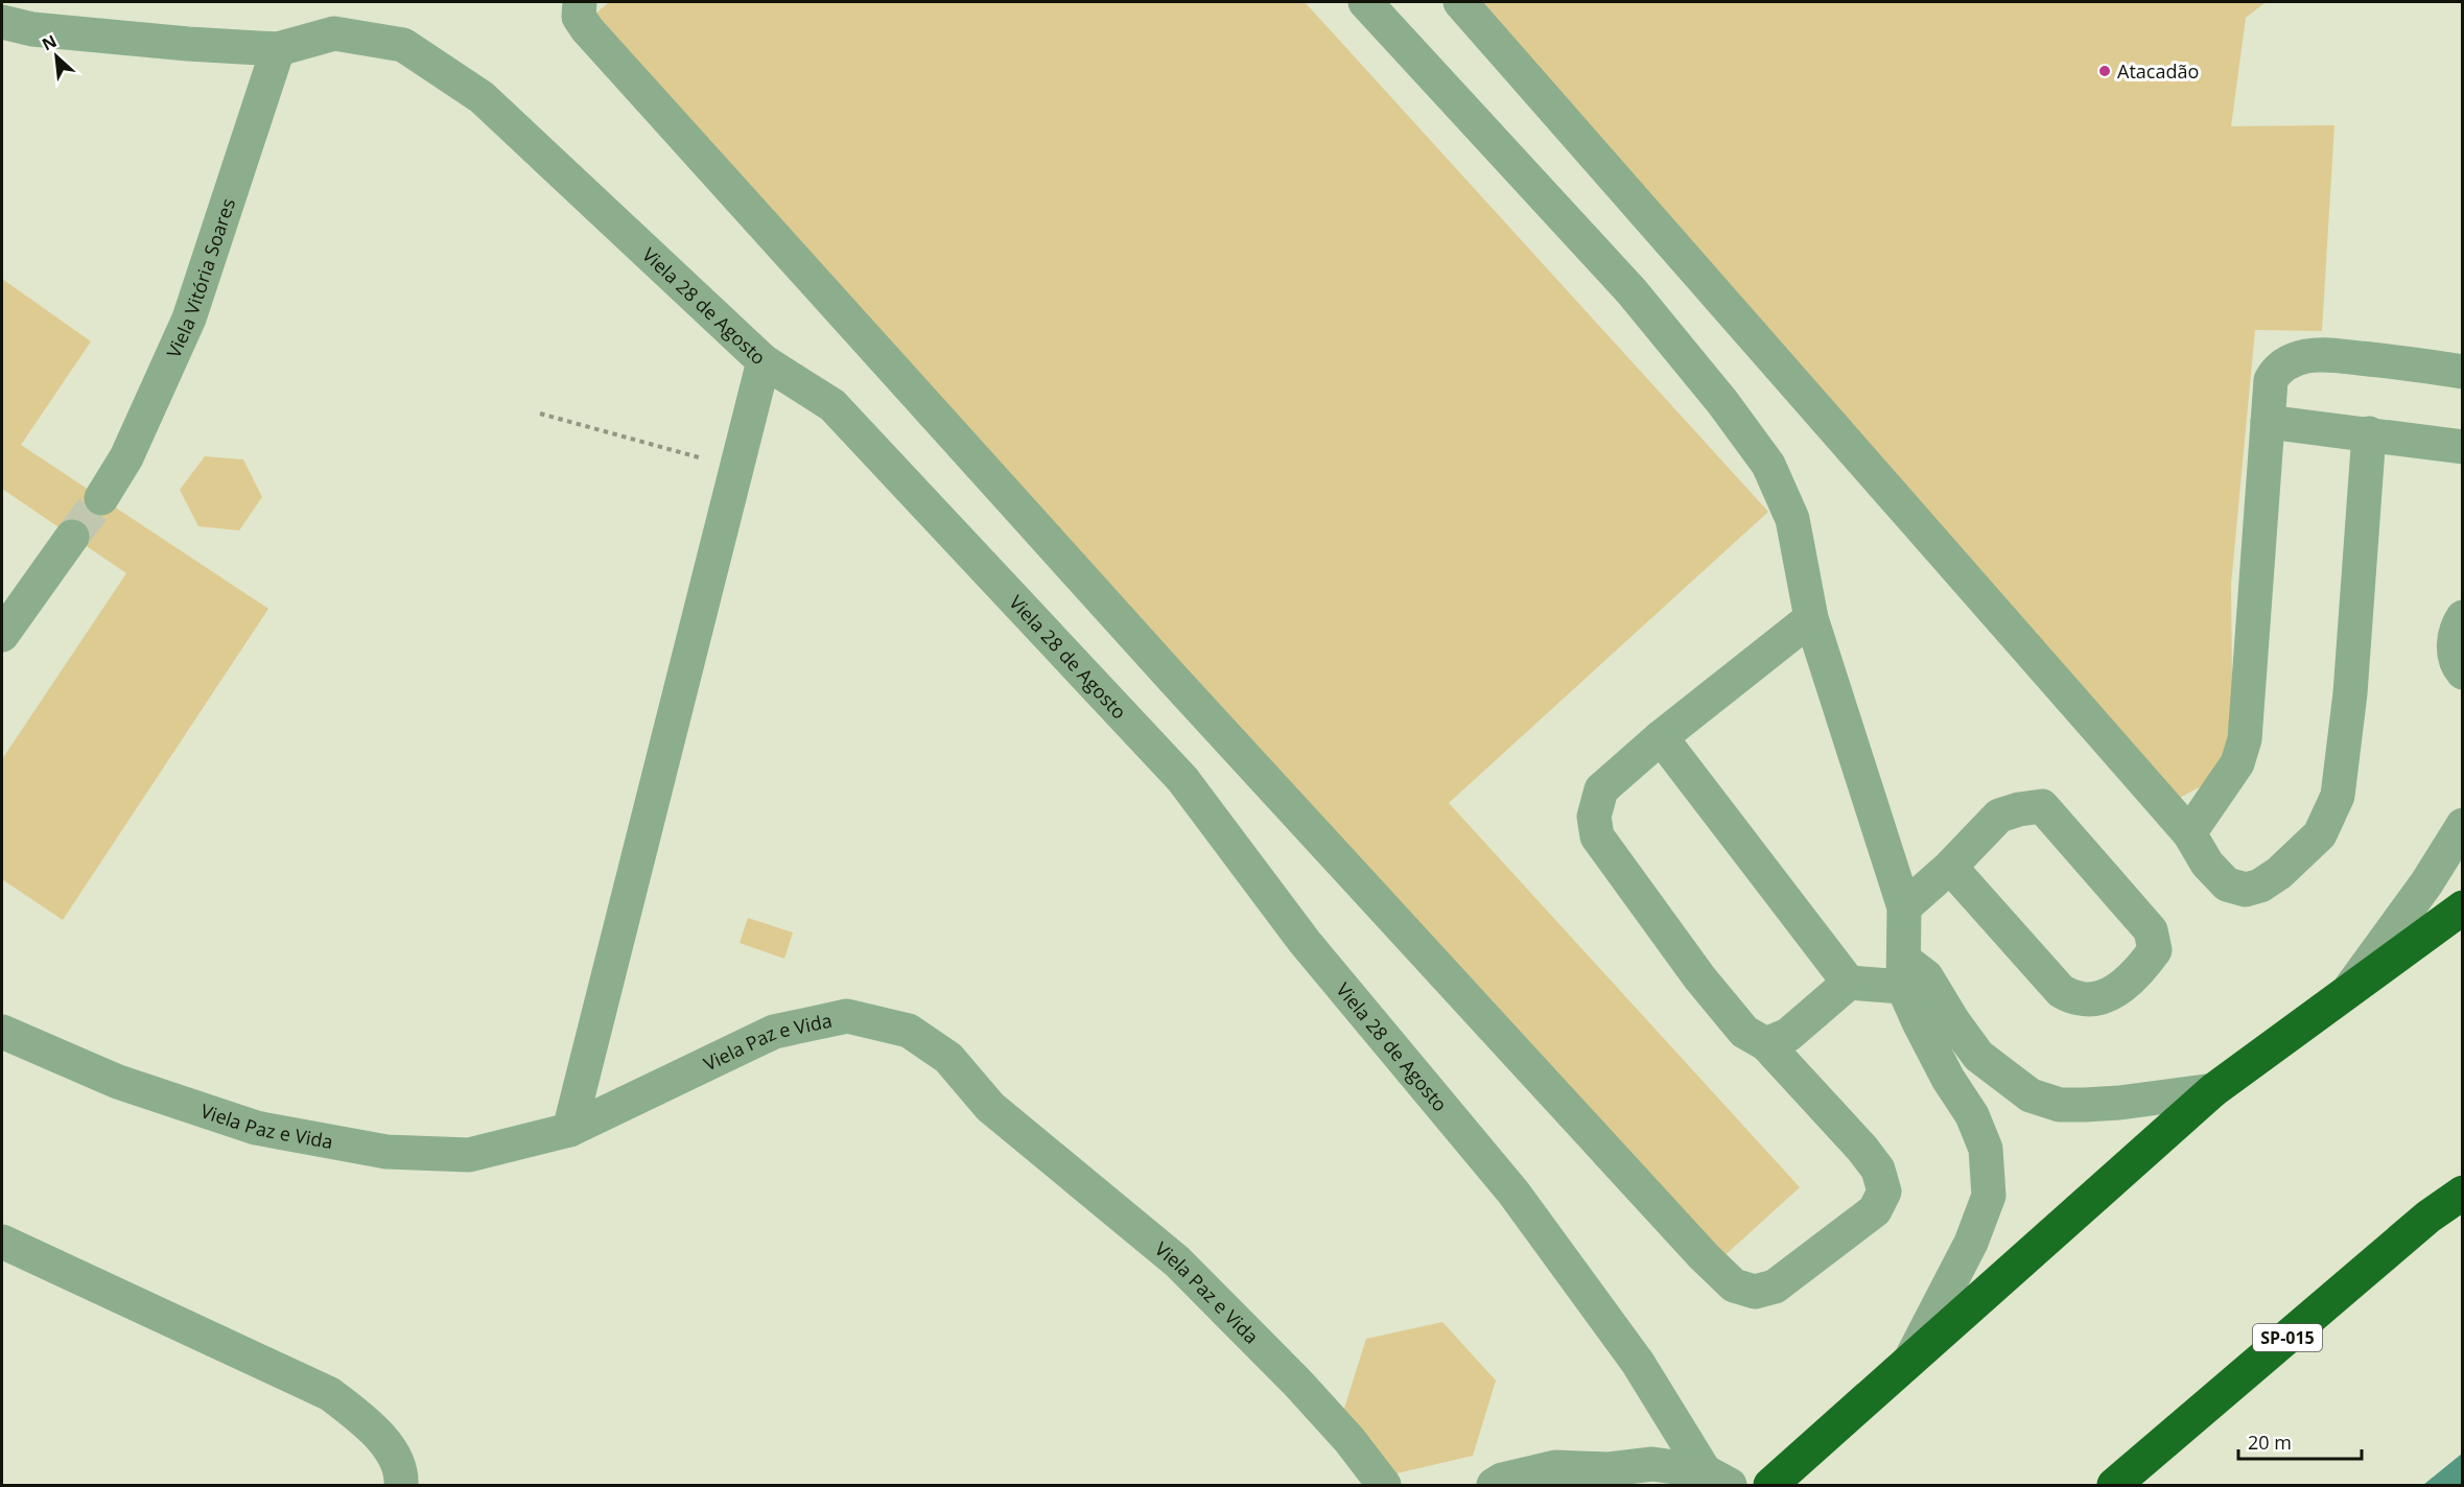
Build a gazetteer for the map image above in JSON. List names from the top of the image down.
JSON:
{
  "streets": {
    "highway": ["SP-015"],
    "street": ["Viela Vitória Soares", "Viela 28 de Agosto", "Viela Paz e Vida"]
  },
  "crossings": [
    ["Viela Vitória Soares", "Viela 28 de Agosto"]
  ],
  "places": ["Atacadão"],
  "scale_bar": "20 m",
  "north": "top left"
}
